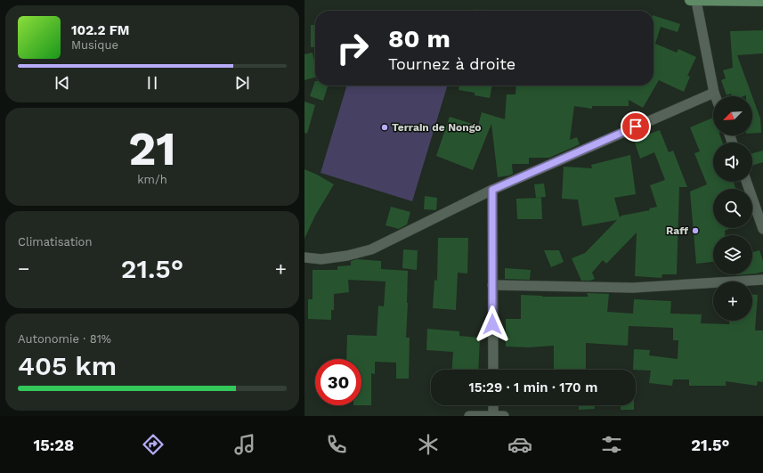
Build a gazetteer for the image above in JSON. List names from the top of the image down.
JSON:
{
  "places": ["Terrain de Nongo", "Raff"],
  "north": "bottom left",
  "page": {
    "turn": ["80 m", "Tournez à droite"],
    "song": ["102.2 FM", "Musique"],
    "map_buttons": "+",
    "tile": [
      ["21", "km/h"],
      "Climatisation",
      ["Autonomie · 81%", "405 km"]
    ],
    "heat": ["−", "21.5°", "+"],
    "limit": "30",
    "trip": "15:29 · 1 min · 170 m",
    "tabs": ["15:28", "21.5°"]
  }
}
